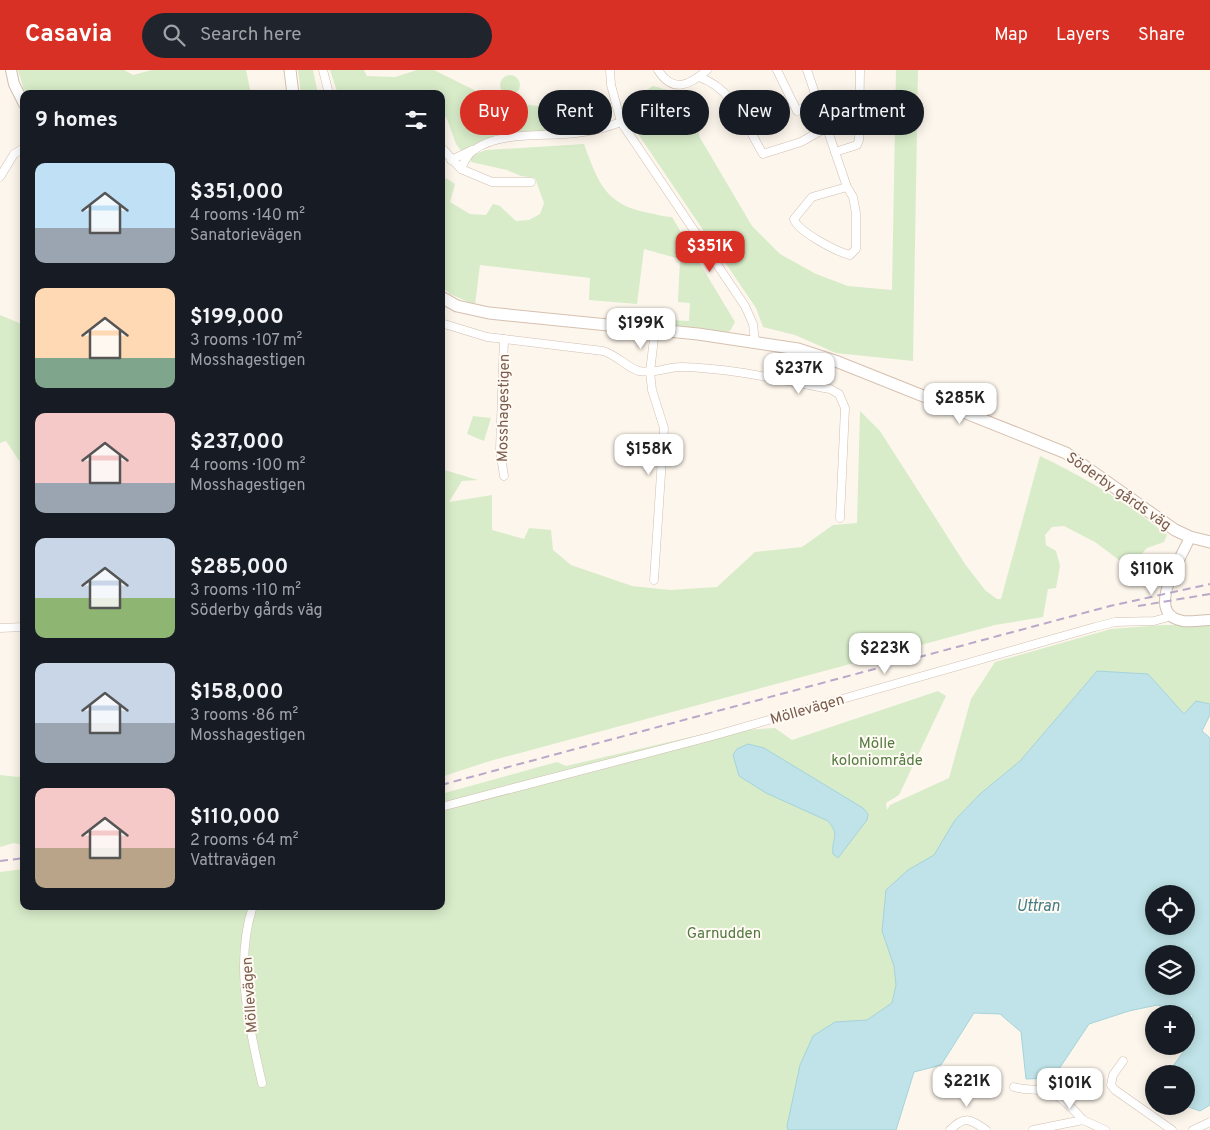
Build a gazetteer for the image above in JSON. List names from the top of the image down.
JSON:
{
  "streets": {
    "main road": ["Söderby gårds väg"],
    "street": ["Mosshagestigen", "Möllevägen"]
  },
  "water": ["Uttran"],
  "parks": ["Mölle koloniområde", "Garnudden"],
  "page": {
    "header": "Casavia",
    "search": "Search here",
    "nav": ["Map", "Layers", "Share"],
    "chip": [
      "Buy",
      "Rent",
      "Filters",
      "New",
      "Apartment"
    ],
    "heading": "9 homes",
    "list": [
      {
        "name": "$351,000",
        "note": "4 rooms · 140 m² · Sanatorievägen"
      },
      {
        "name": "$199,000",
        "note": "3 rooms · 107 m² · Mosshagestigen"
      },
      {
        "name": "$237,000",
        "note": "4 rooms · 100 m² · Mosshagestigen"
      },
      {
        "name": "$285,000",
        "note": "3 rooms · 110 m² · Söderby gårds väg"
      },
      {
        "name": "$158,000",
        "note": "3 rooms · 86 m² · Mosshagestigen"
      },
      {
        "name": "$110,000",
        "note": "2 rooms · 64 m² · Vattravägen"
      }
    ],
    "price": [
      "$351K",
      "$199K",
      "$237K",
      "$285K",
      "$158K",
      "$110K",
      "$223K",
      "$221K",
      "$101K"
    ],
    "map_buttons": ["+", "−"]
  }
}
